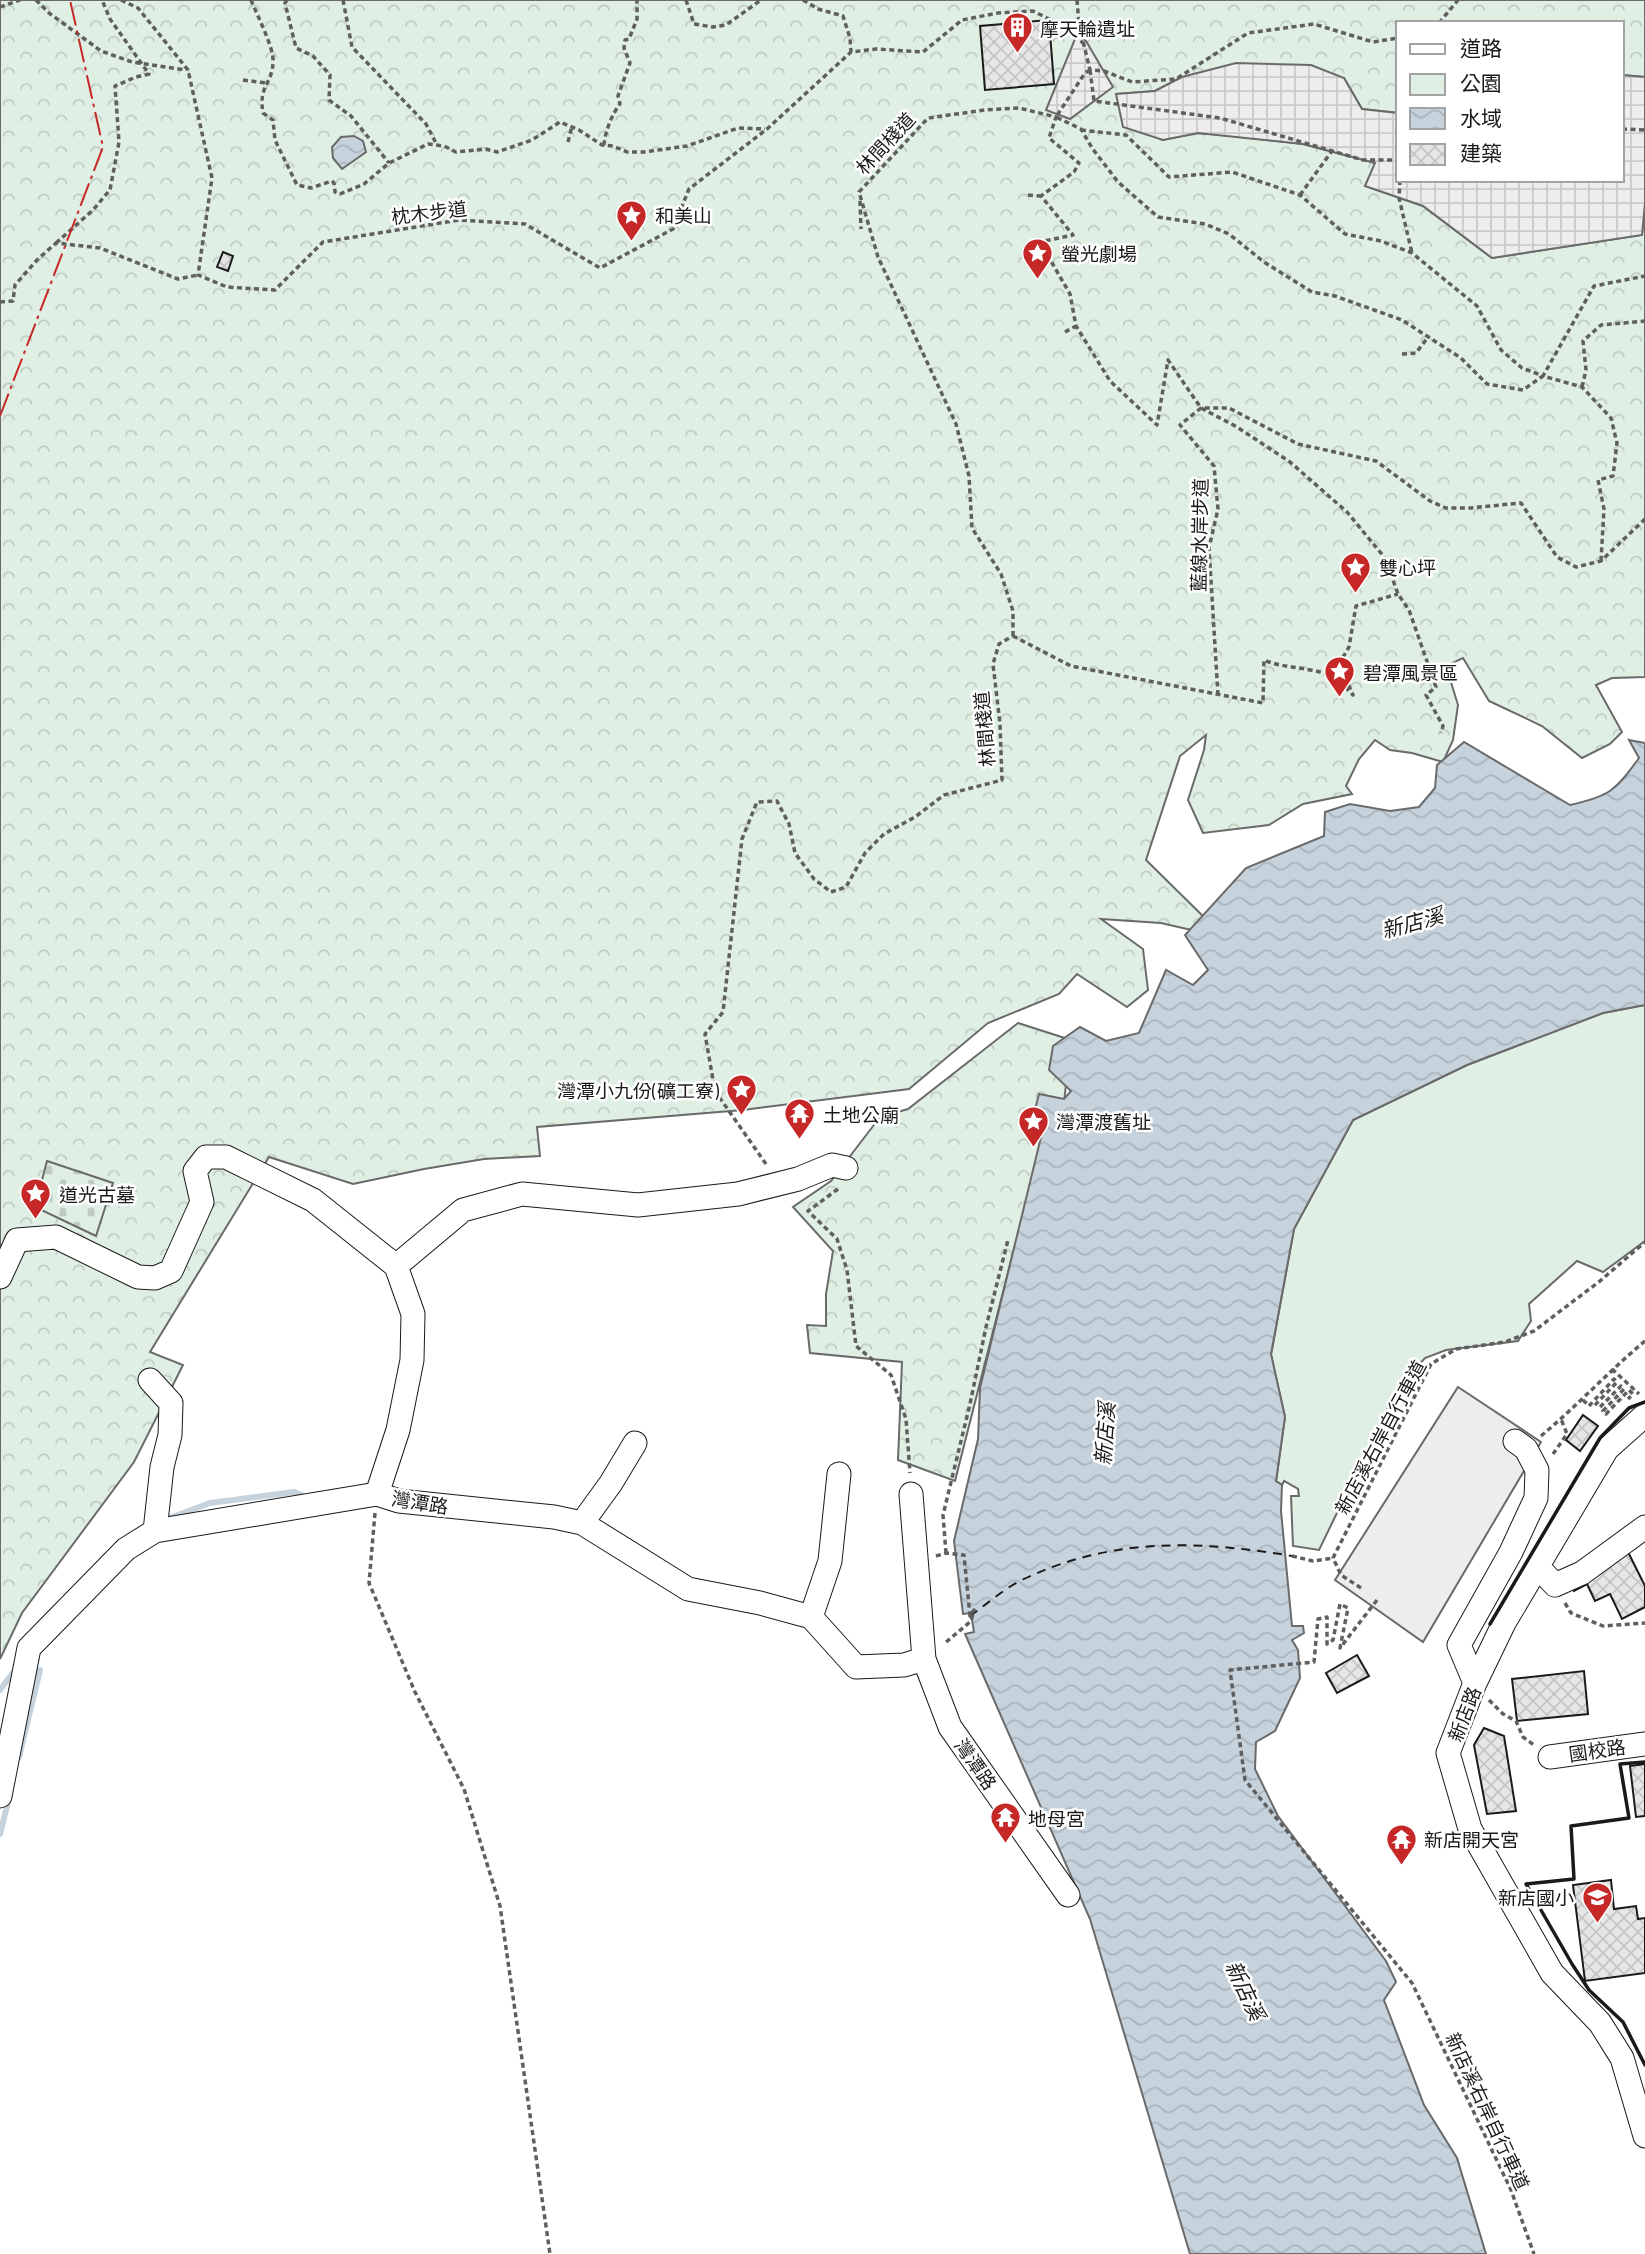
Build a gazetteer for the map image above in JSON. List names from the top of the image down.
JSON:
{
  "streets": {
    "street": ["灣潭路", "新店路", "國校路"],
    "path": [
      "林間棧道",
      "枕木步道",
      "藍線水岸步道",
      "新店溪右岸自行車道"
    ]
  },
  "water": ["新店溪"],
  "places": {
    "building": ["摩天輪遺址"],
    "place": [
      "和美山",
      "螢光劇場",
      "雙心坪",
      "碧潭風景區",
      "灣潭小九份(礦工寮)",
      "灣潭渡舊址",
      "道光古墓"
    ],
    "temple": ["土地公廟", "地母宮", "新店開天宮"],
    "school or university": ["新店國小"]
  },
  "legend": [
    "道路",
    "公園",
    "水域",
    "建築"
  ]
}
